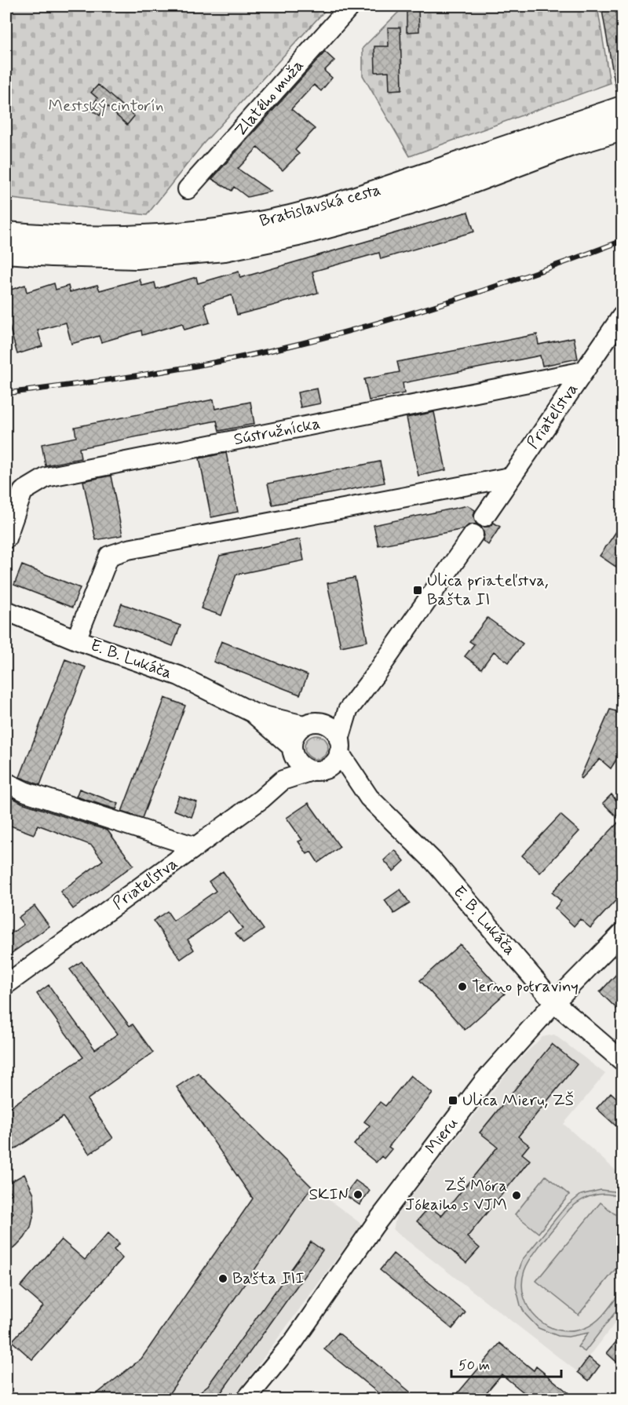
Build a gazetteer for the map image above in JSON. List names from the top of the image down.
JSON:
{
  "streets": {
    "main road": ["Bratislavská cesta"],
    "street": [
      "Zlatého muža",
      "Priateľstva",
      "Sústružnícka",
      "E. B. Lukáča",
      "Mieru"
    ]
  },
  "crossings": [
    ["Priateľstva", "Sústružnícka"],
    ["Priateľstva", "E. B. Lukáča"],
    ["E. B. Lukáča", "Mieru"]
  ],
  "parks": ["Mestský cintorín"],
  "places": {
    "transit": ["Ulica priateľstva, Bašta II", "Ulica Mieru, ZŠ"],
    "other": [
      "Terno potraviny",
      "SKIN",
      "ZŠ Móra Jókaiho s VJM",
      "Bašta III"
    ]
  },
  "scale_bar": "50 m"
}
